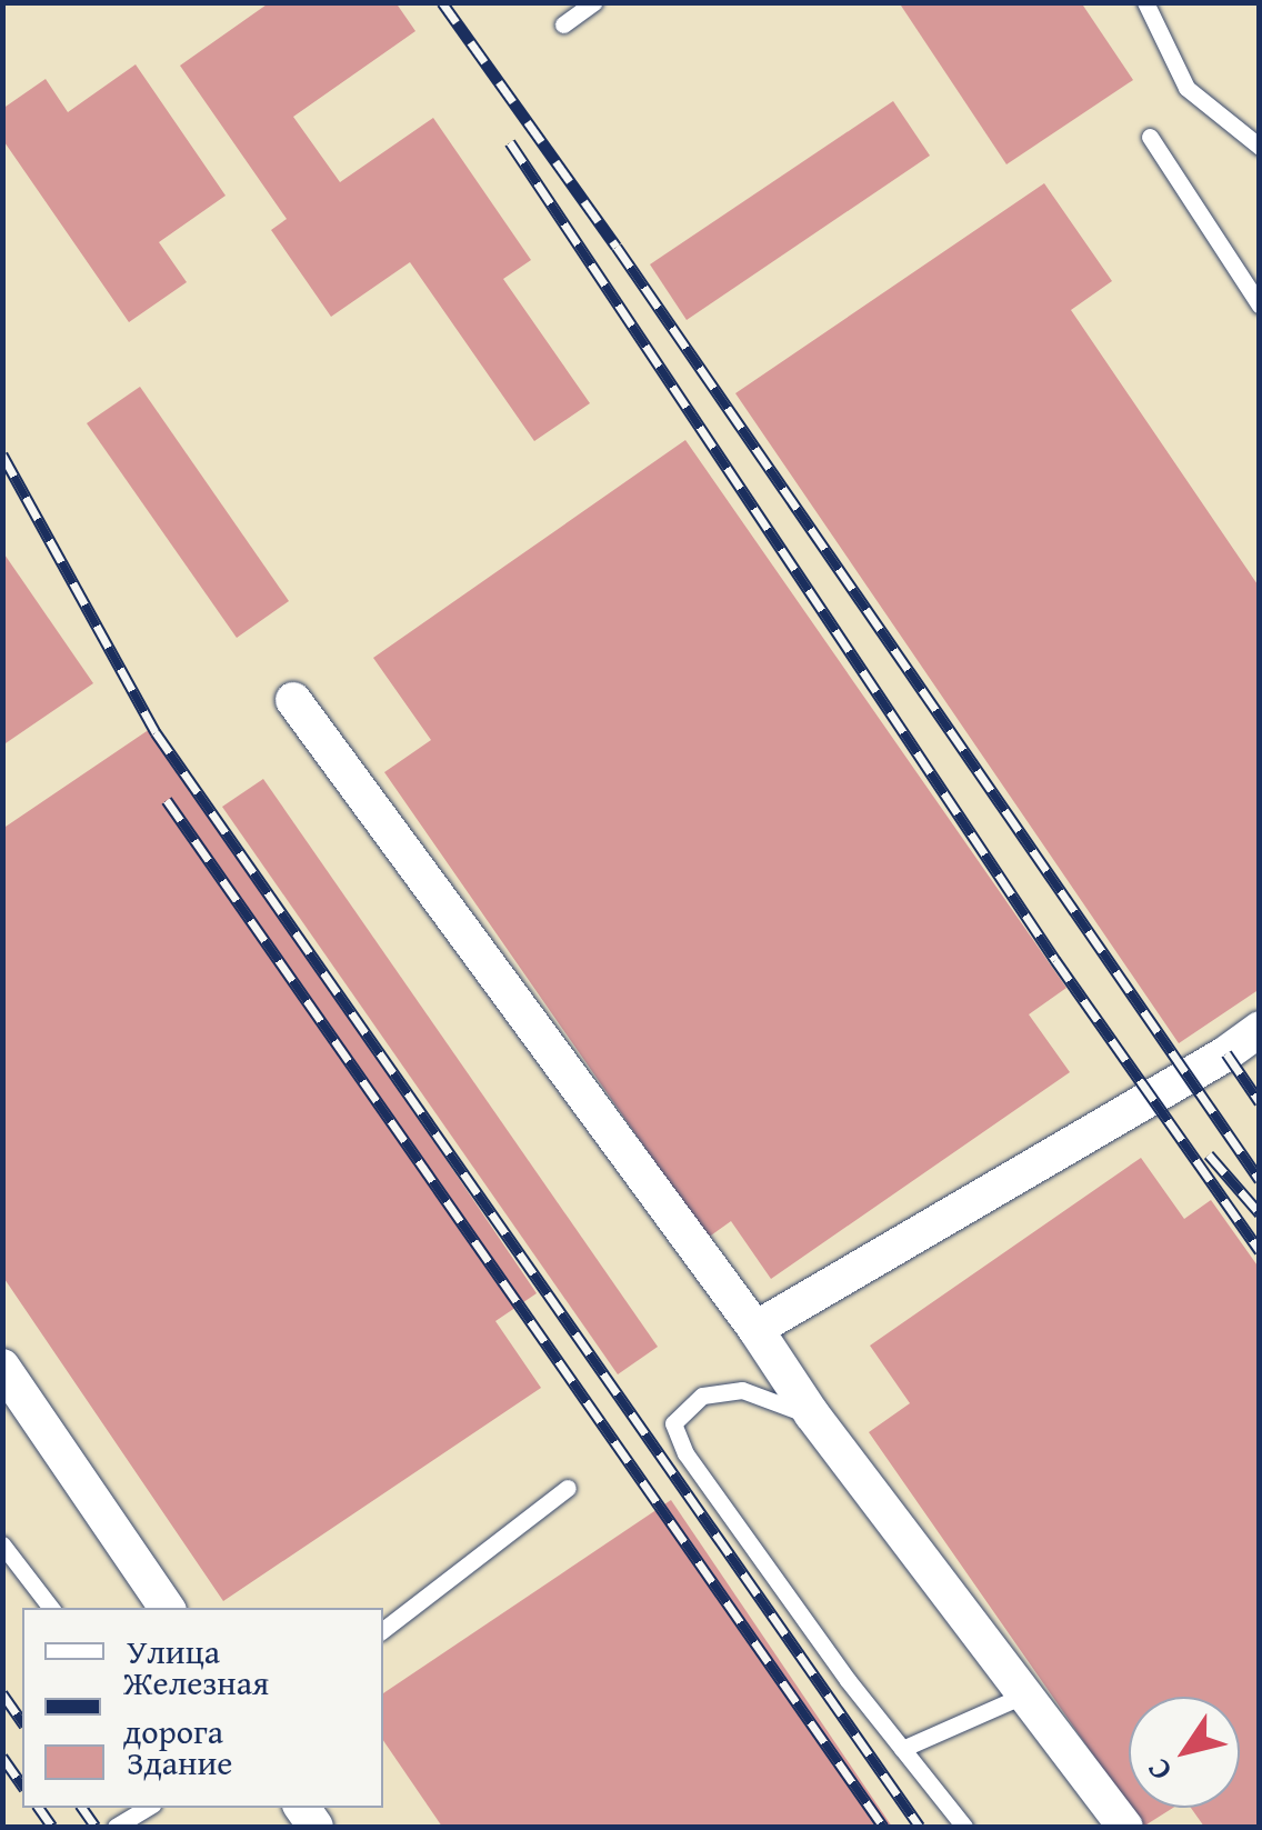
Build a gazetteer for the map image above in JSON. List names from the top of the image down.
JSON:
{
  "legend": ["Улица", "Железная дорога", "Здание"],
  "north": "bottom left"
}
